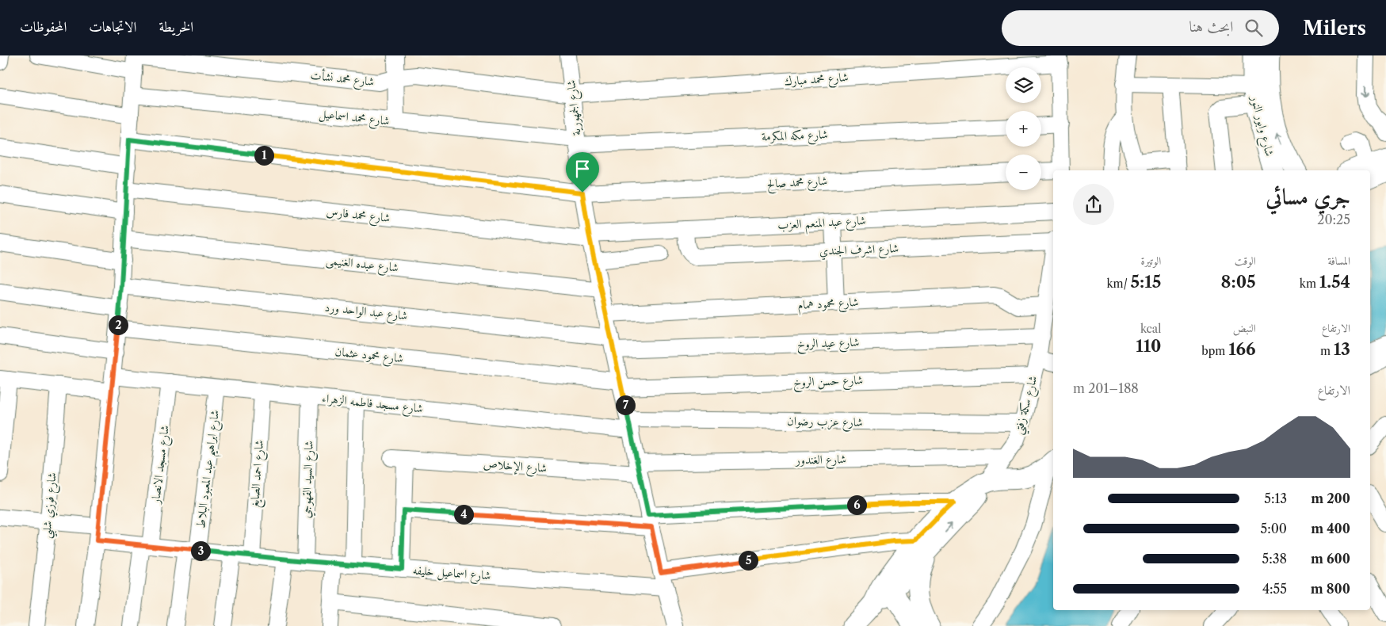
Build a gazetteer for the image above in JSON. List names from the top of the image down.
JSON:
{
  "streets": {
    "main road": ["شارع وابور النور", "شارع سكة زفتي"],
    "street": [
      "شارع محمد نشأت",
      "شارع محمد مبارك",
      "شارع الجمهورية",
      "شارع محمد اسماعيل",
      "شارع مكه المكرمة",
      "شارع محمد صالح",
      "شارع محمد فارس",
      "شارع عبد المنعم العزب",
      "شارع اشرف الجندي",
      "شارع عبده الغنيمى",
      "شارع محمود همام",
      "شارع عبد الواحد ورد",
      "شارع عيد الروخ",
      "شارع محمود عثمان",
      "شارع حسن الروخ",
      "شارع مسجد فاطمه الزهراء",
      "شارع عزب رضوان",
      "شارع الغندور",
      "شارع مسجد الانصار",
      "شارع الإخلاص",
      "شارع ابراهيم عبد المعبود البلاط",
      "شارع احمد الصايغ",
      "شارع السيد القهوجي",
      "شارع فوزي شلبي",
      "شارع اسماعيل خليفه"
    ]
  },
  "crossings": [
    ["شارع محمد نشأت", "شارع محمد مبارك"],
    ["شارع محمد نشأت", "شارع الجمهورية"],
    ["شارع محمد مبارك", "شارع الجمهورية"],
    ["شارع الجمهورية", "شارع محمد اسماعيل"],
    ["شارع الجمهورية", "شارع مكه المكرمة"],
    ["شارع الجمهورية", "شارع محمد صالح"],
    ["شارع الجمهورية", "شارع محمد فارس"],
    ["شارع الجمهورية", "شارع عبد المنعم العزب"],
    ["شارع الجمهورية", "شارع عبده الغنيمى"],
    ["شارع الجمهورية", "شارع محمود همام"],
    ["شارع الجمهورية", "شارع عبد الواحد ورد"],
    ["شارع الجمهورية", "شارع عيد الروخ"],
    ["شارع الجمهورية", "شارع محمود عثمان"],
    ["شارع الجمهورية", "شارع حسن الروخ"],
    ["شارع الجمهورية", "شارع مسجد فاطمه الزهراء"],
    ["شارع الجمهورية", "شارع عزب رضوان"],
    ["شارع الجمهورية", "شارع الغندور"],
    ["شارع الجمهورية", "شارع الإخلاص"],
    ["شارع الجمهورية", "شارع اسماعيل خليفه"],
    ["شارع محمد اسماعيل", "شارع مكه المكرمة"],
    ["شارع محمد فارس", "شارع عبد المنعم العزب"],
    ["شارع عبد المنعم العزب", "شارع اشرف الجندي"],
    ["شارع محمود همام", "شارع سكة زفتي"],
    ["شارع عبد الواحد ورد", "شارع عيد الروخ"],
    ["شارع عيد الروخ", "شارع سكة زفتي"],
    ["شارع محمود عثمان", "شارع حسن الروخ"],
    ["شارع حسن الروخ", "شارع سكة زفتي"],
    ["شارع مسجد فاطمه الزهراء", "شارع عزب رضوان"],
    ["شارع مسجد فاطمه الزهراء", "شارع مسجد الانصار"],
    ["شارع مسجد فاطمه الزهراء", "شارع ابراهيم عبد المعبود البلاط"],
    ["شارع مسجد فاطمه الزهراء", "شارع احمد الصايغ"],
    ["شارع مسجد فاطمه الزهراء", "شارع السيد القهوجي"],
    ["شارع مسجد فاطمه الزهراء", "شارع فوزي شلبي"],
    ["شارع سكة زفتي", "شارع عزب رضوان"],
    ["شارع سكة زفتي", "شارع الغندور"],
    ["شارع الغندور", "شارع الإخلاص"],
    ["شارع مسجد الانصار", "شارع اسماعيل خليفه"],
    ["شارع ابراهيم عبد المعبود البلاط", "شارع اسماعيل خليفه"],
    ["شارع احمد الصايغ", "شارع اسماعيل خليفه"],
    ["شارع السيد القهوجي", "شارع اسماعيل خليفه"],
    ["شارع فوزي شلبي", "شارع اسماعيل خليفه"]
  ],
  "page": {
    "header": "Milers",
    "search": "ابحث هنا",
    "nav": ["الخريطة", "الاتجاهات", "المحفوظات"],
    "map_buttons": ["+", "−"],
    "pins": [
      "1",
      "2",
      "7",
      "6",
      "4",
      "3",
      "5"
    ],
    "heading": ["جري مسائي", "20:25"],
    "stats": [
      ["المسافة", "1.54 km"],
      ["الوقت", "8:05"],
      ["الوتيرة", "5:15 /km"],
      ["الارتفاع", "13 m"],
      ["النبض", "166 bpm"],
      ["kcal", "110"]
    ],
    "chart": ["الارتفاع", "188–201 m"],
    "list": [
      {
        "name": "200 m",
        "note": "5:13"
      },
      {
        "name": "400 m",
        "note": "5:00"
      },
      {
        "name": "600 m",
        "note": "5:38"
      },
      {
        "name": "800 m",
        "note": "4:55"
      }
    ]
  }
}
